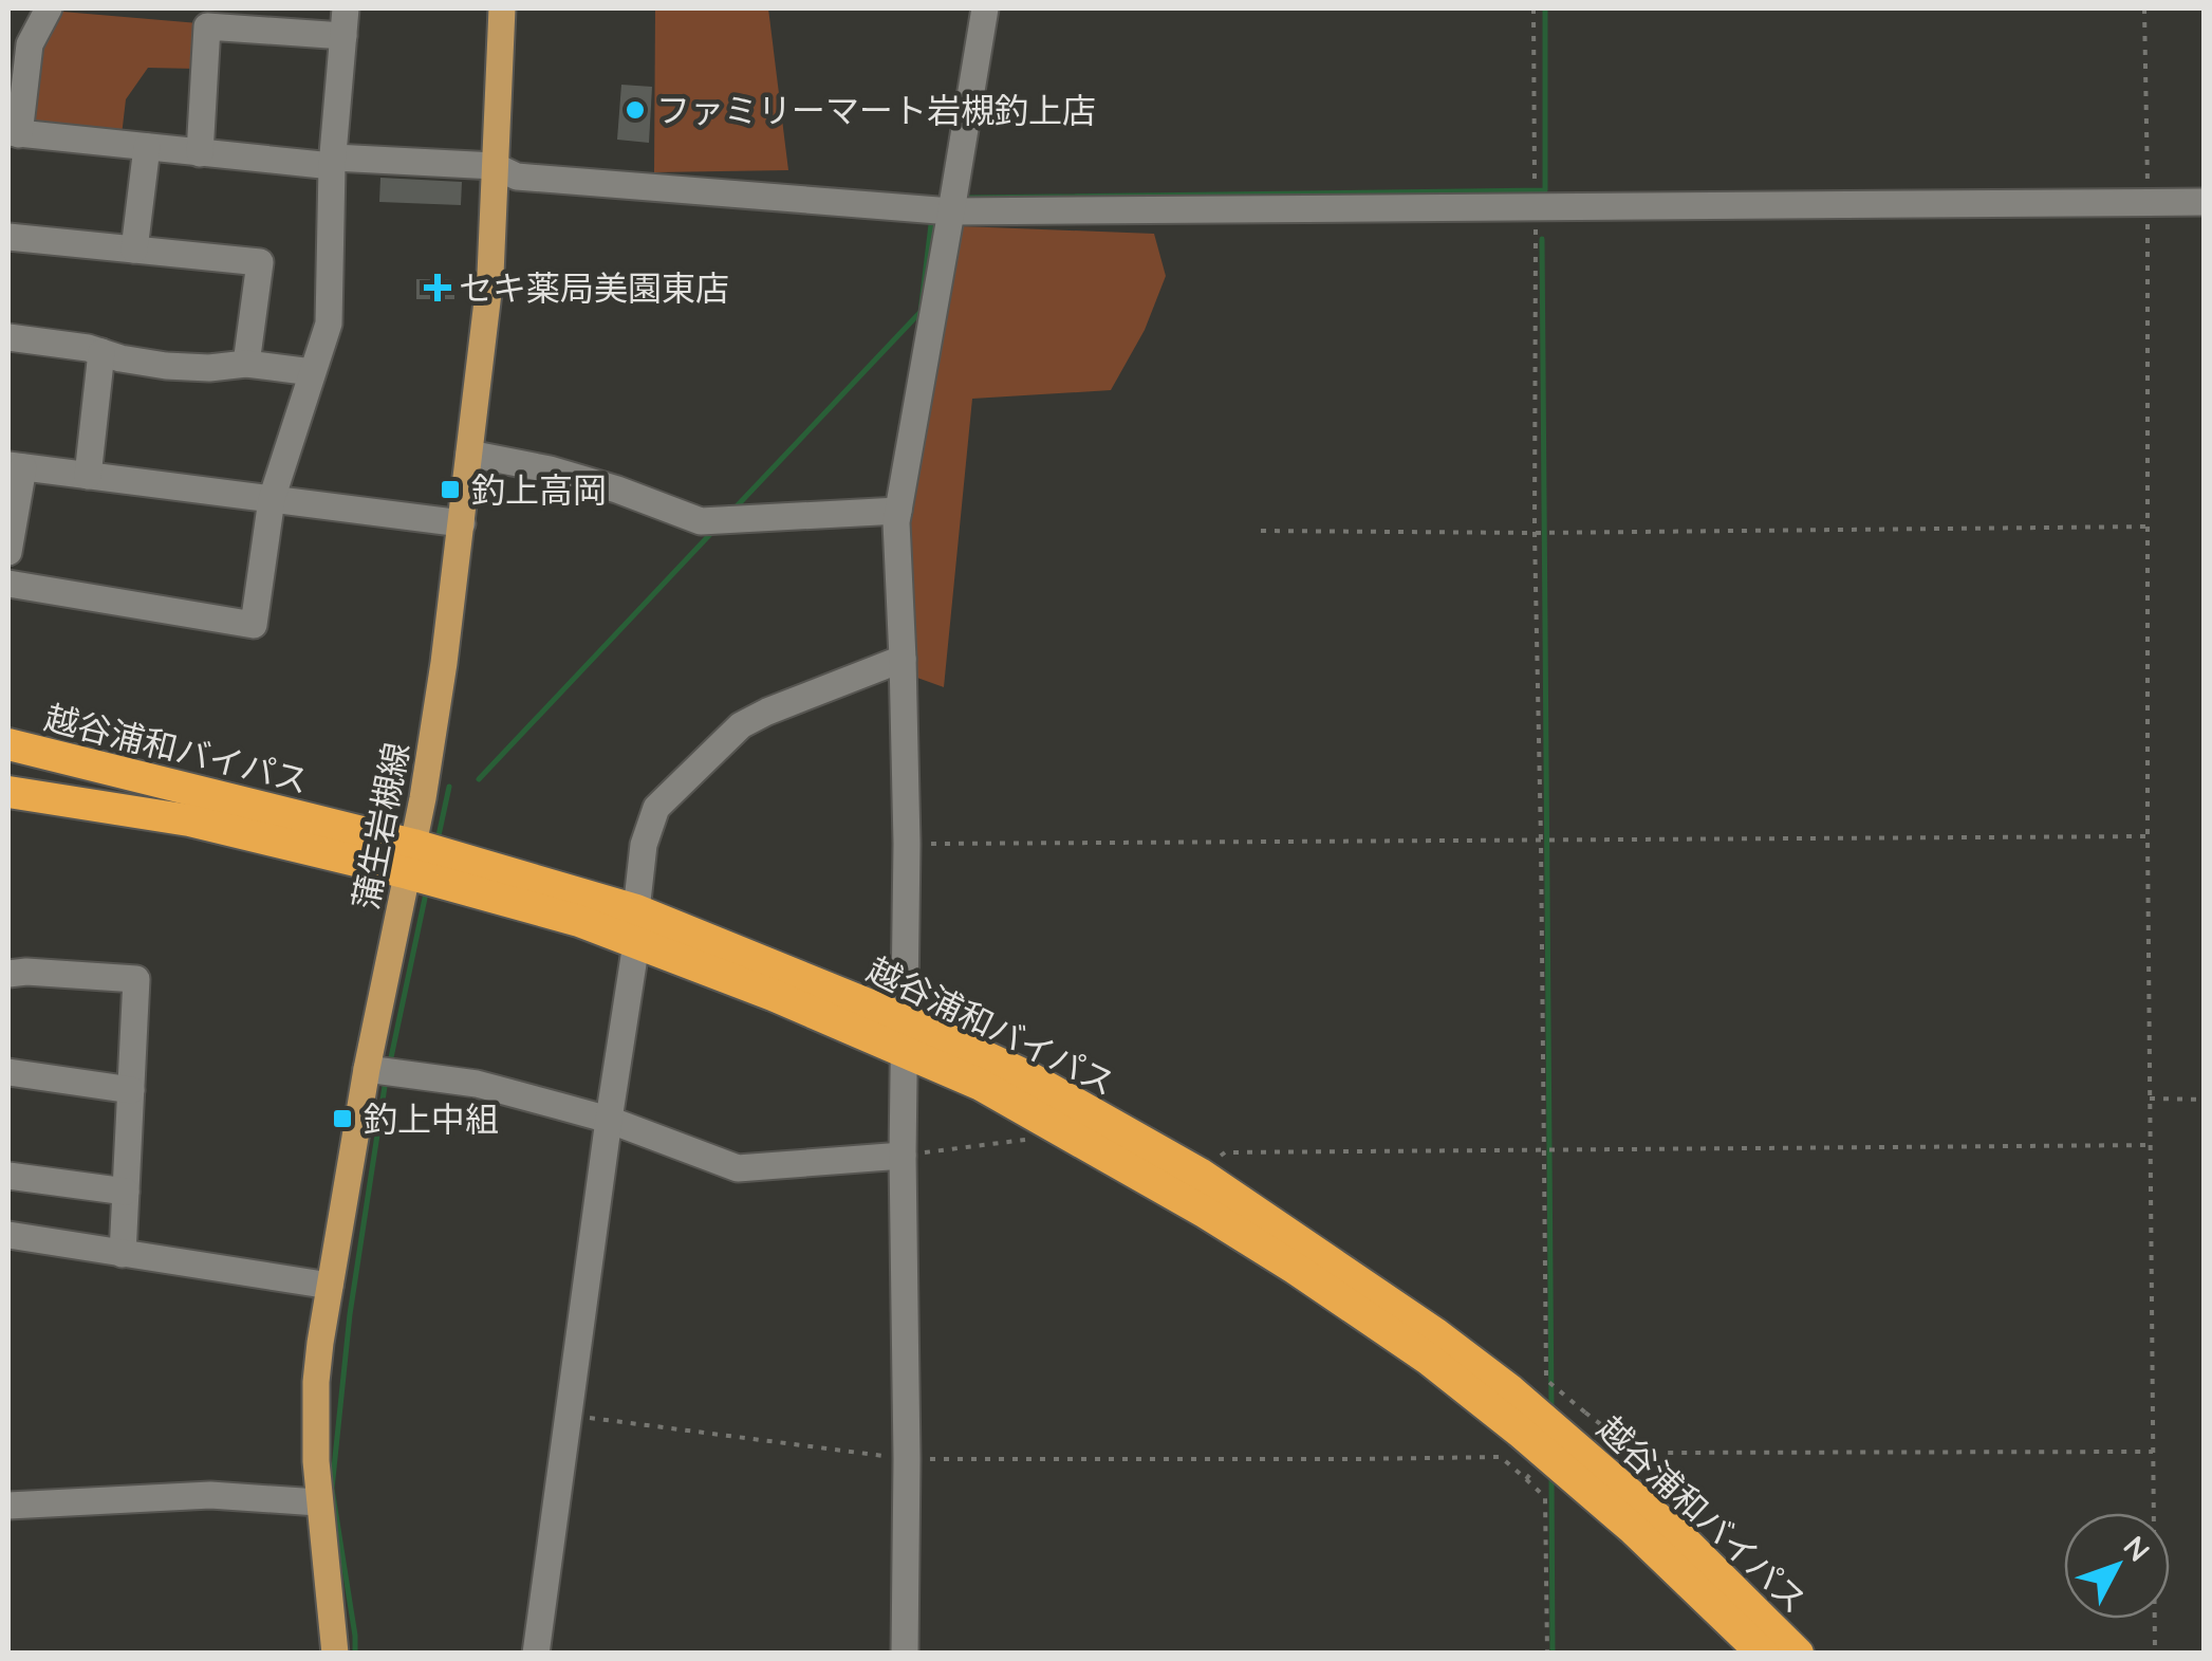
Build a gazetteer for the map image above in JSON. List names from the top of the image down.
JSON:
{
  "streets": {
    "highway": ["越谷浦和バイパス"],
    "main road": ["蒲生岩槻線"]
  },
  "crossings": [
    ["越谷浦和バイパス", "蒲生岩槻線"]
  ],
  "places": {
    "other": ["ファミリーマート岩槻釣上店"],
    "health": ["セキ薬局美園東店"],
    "transit": ["釣上高岡", "釣上中組"]
  },
  "north": "top right"
}
